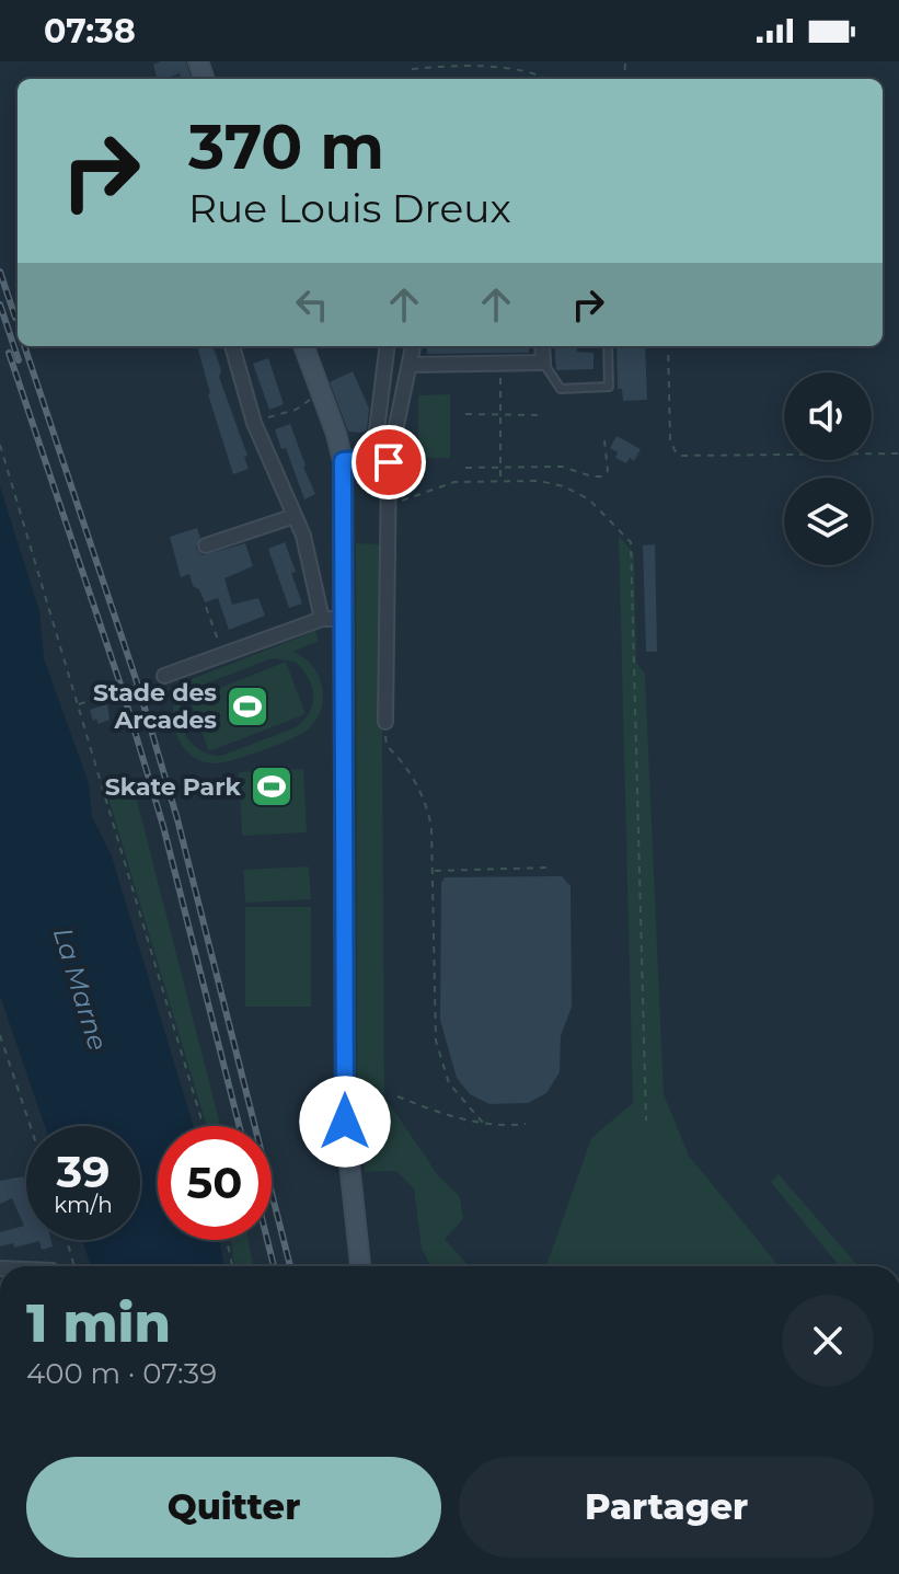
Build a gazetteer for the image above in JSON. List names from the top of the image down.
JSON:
{
  "water": ["La Marne"],
  "places": {
    "sports": ["Stade des Arcades", "Skate Park"]
  },
  "page": {
    "status": "07:38",
    "turn": ["370 m", "Rue Louis Dreux"],
    "speed": "39 km/h",
    "limit": "50",
    "heading": ["1 min", "400 m · 07:39"],
    "buttons": ["Quitter", "Partager"]
  }
}
